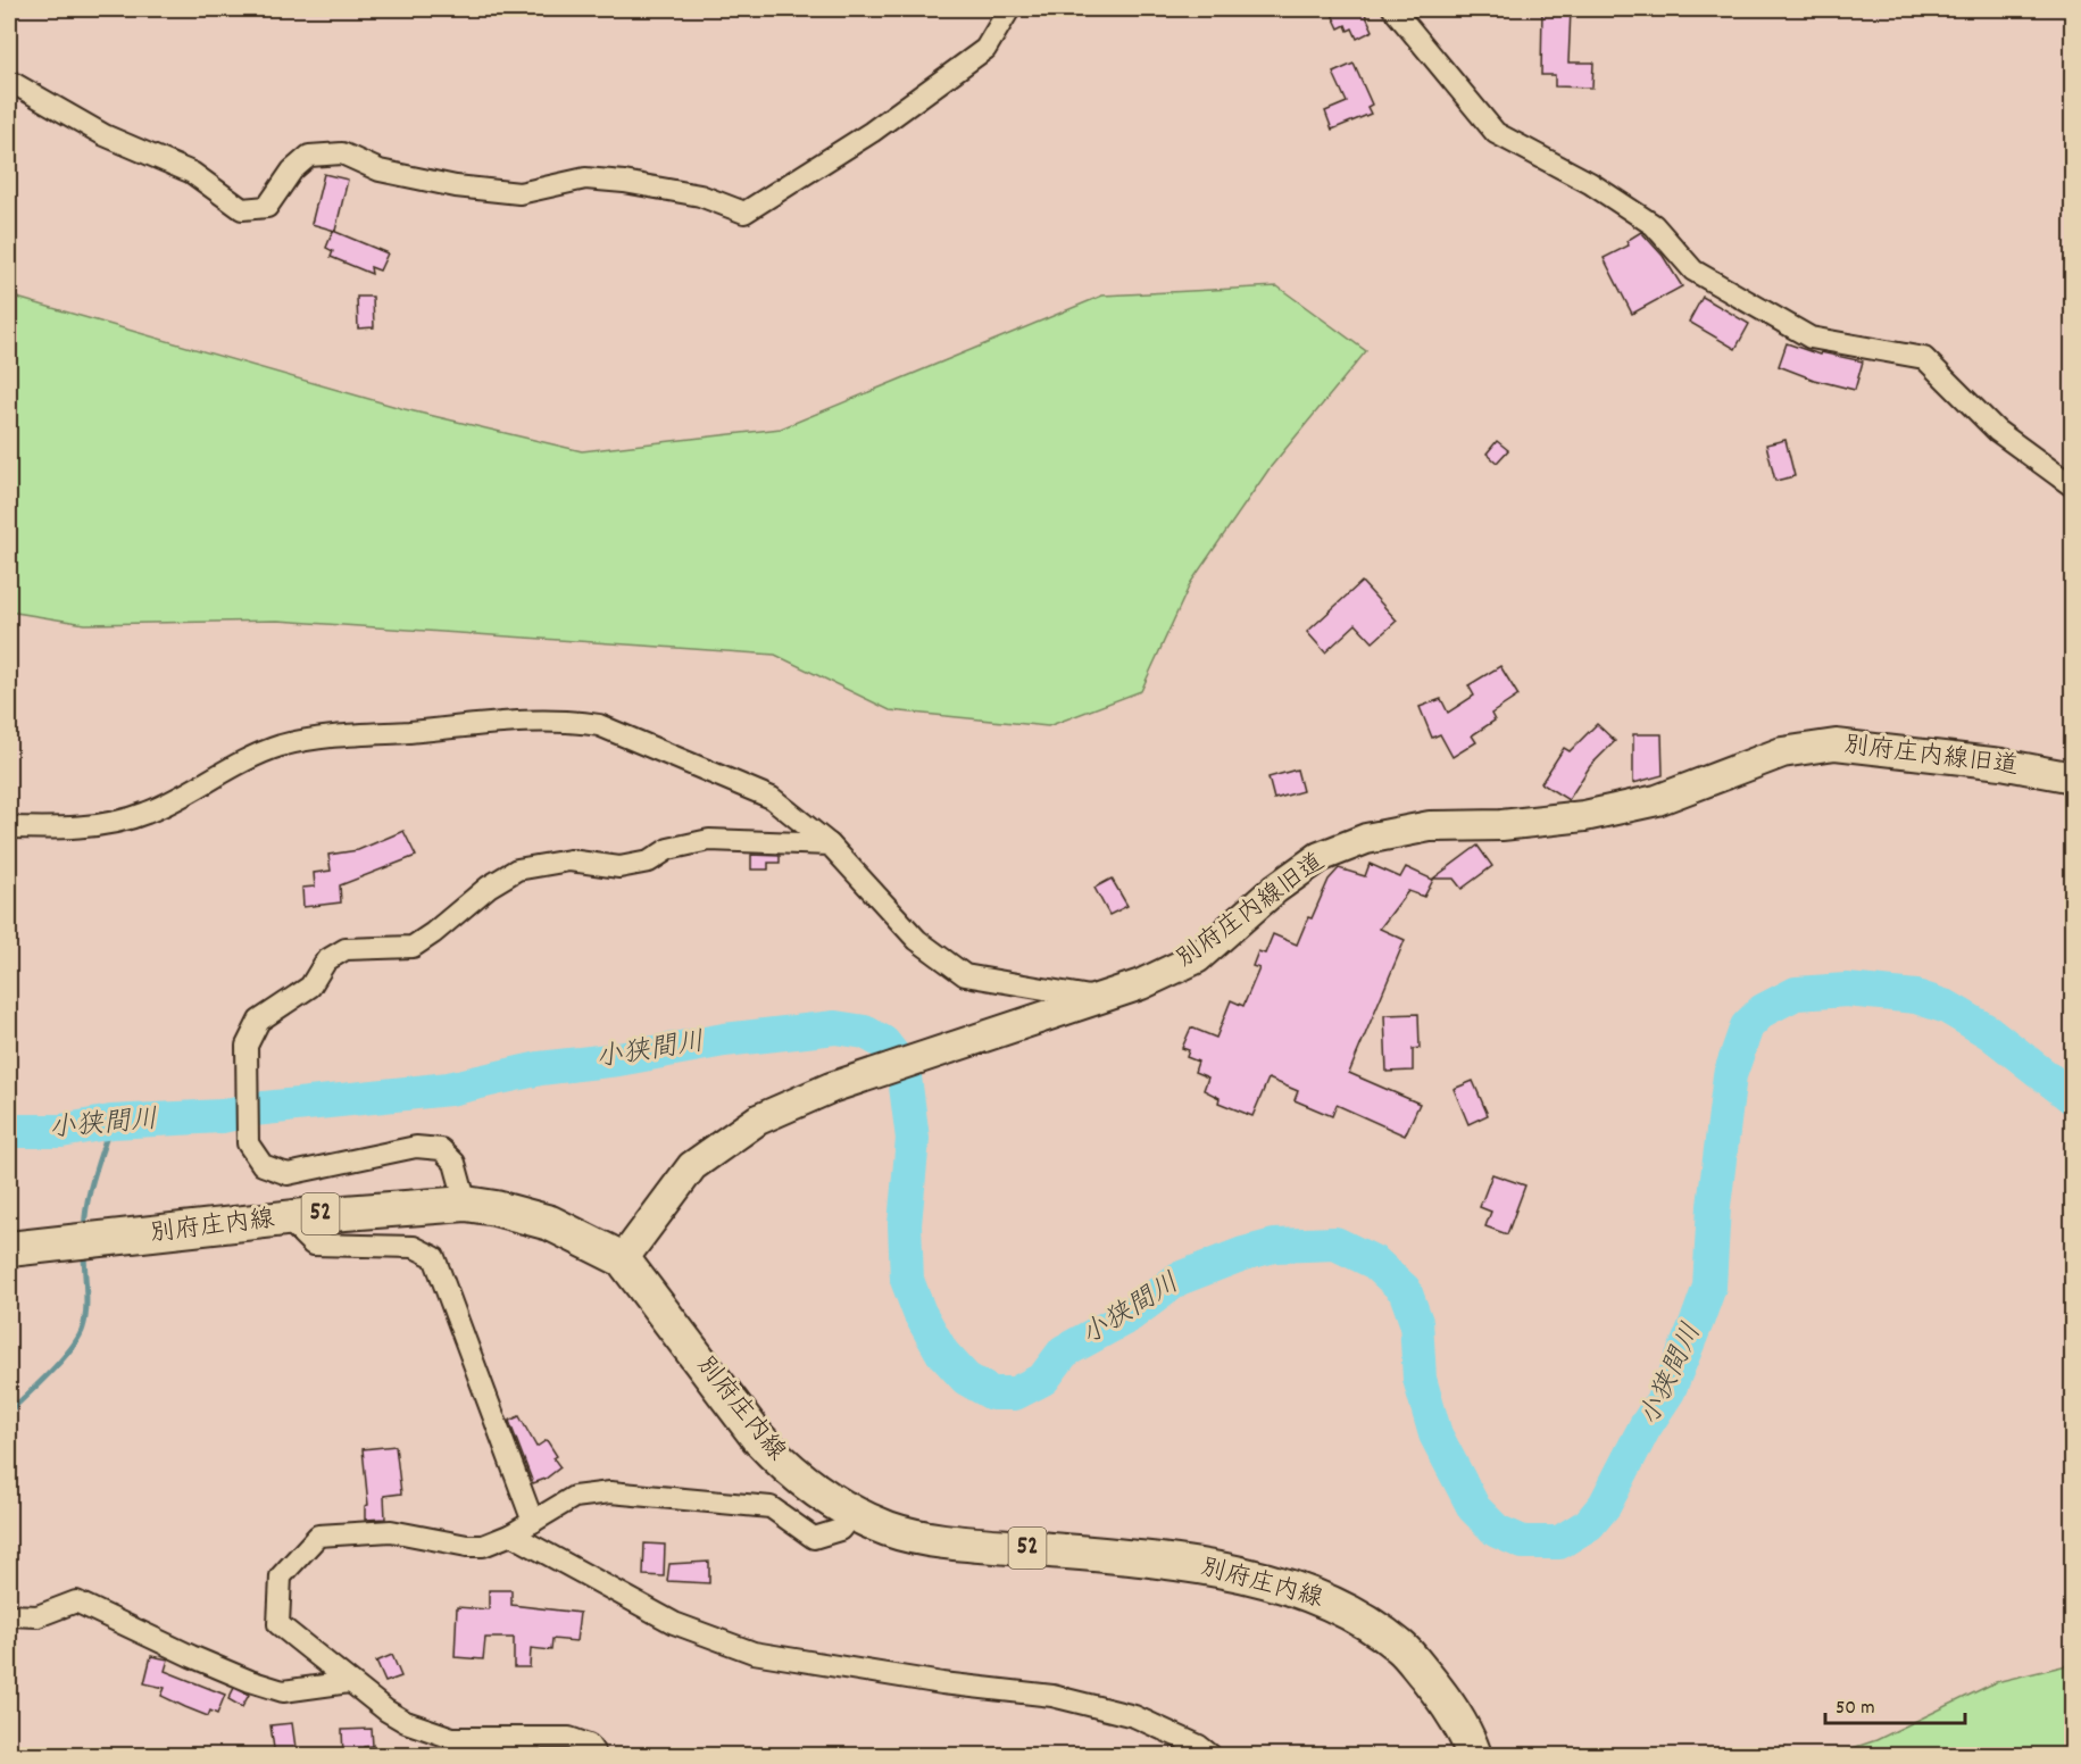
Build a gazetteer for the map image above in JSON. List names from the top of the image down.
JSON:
{
  "streets": {
    "main road": ["52", "別府庄内線"],
    "street": ["別府庄内線旧道"]
  },
  "crossings": [
    ["別府庄内線旧道", "別府庄内線"]
  ],
  "water": ["小狭間川"],
  "scale_bar": "50 m"
}
